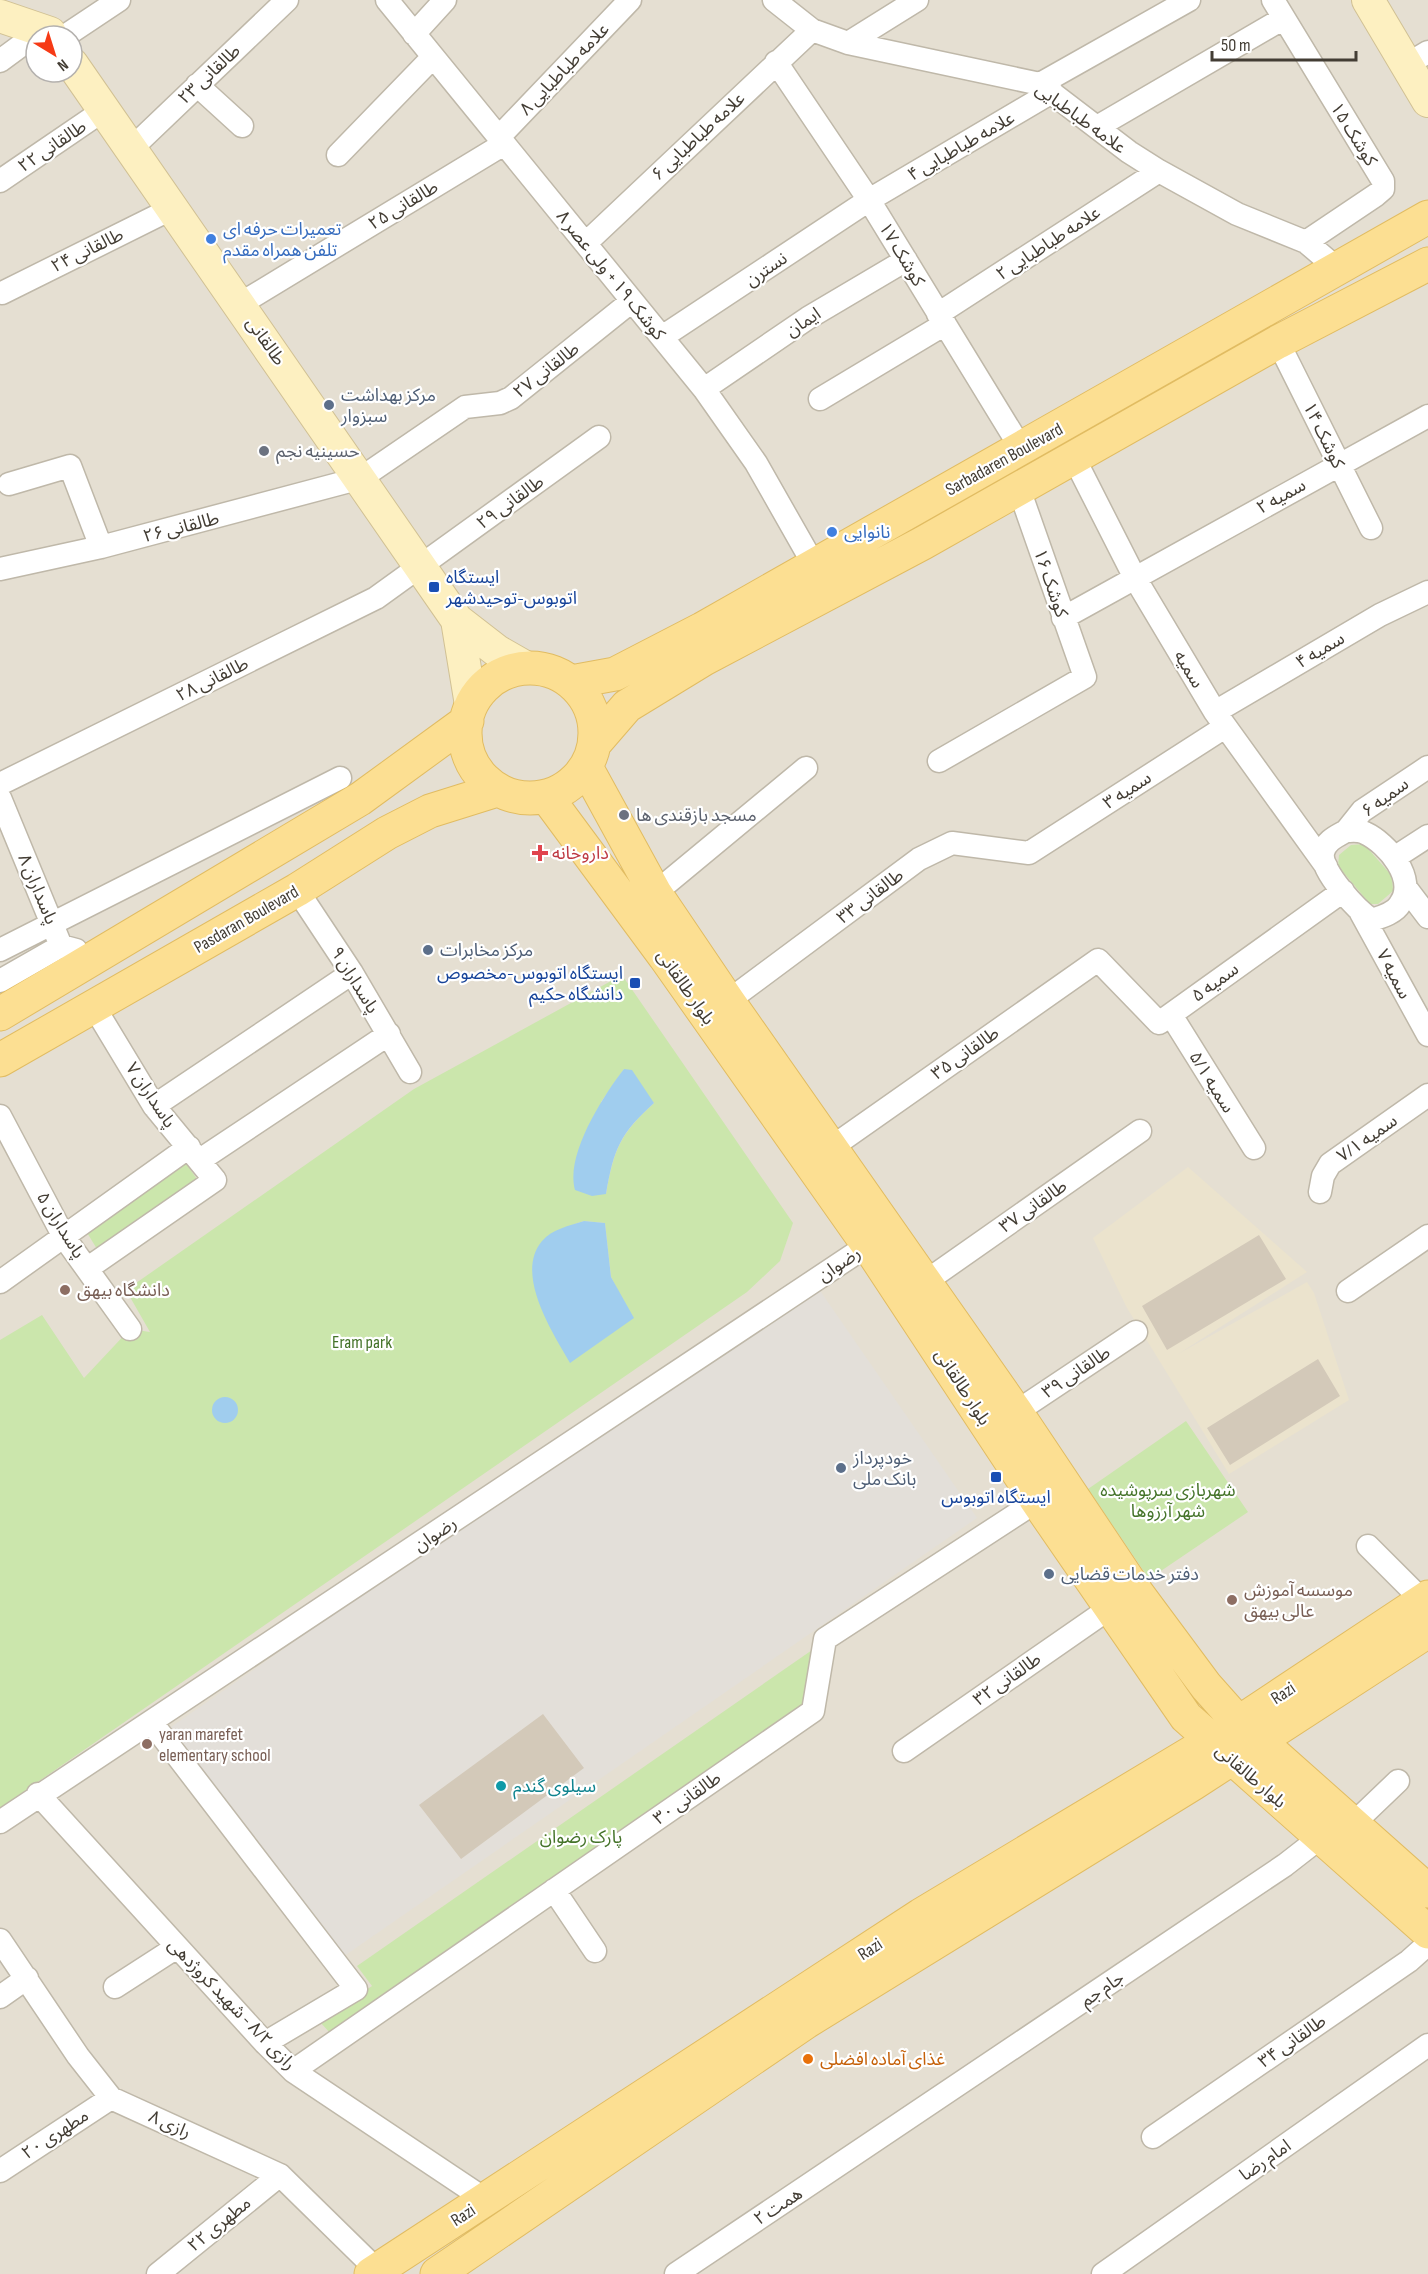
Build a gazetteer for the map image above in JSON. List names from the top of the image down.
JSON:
{
  "streets": {
    "main road": [
      "طالقانی",
      "Sarbadaren Boulevard",
      "Pasdaran Boulevard",
      "بلوار طالقانی",
      "Razi"
    ],
    "street": [
      "علامه طباطبایی ۸",
      "طالقانی ۲۳",
      "علامه طباطبایی",
      "کوشک ۱۵",
      "علامه طباطبایی ۶",
      "طالقانی ۲۲",
      "علامه طباطبایی ۴",
      "طالقانی ۲۵",
      "علامه طباطبایی ۲",
      "طالقانی ۲۴",
      "کوشک ۱۷",
      "نسترن",
      "کوشک ۱۹ + ولی عصر ۸",
      "ایمان",
      "طالقانی ۲۷",
      "کوشک ۱۴",
      "سمیه ۲",
      "طالقانی ۲۹",
      "طالقانی ۲۶",
      "کوشک ۱۶",
      "سمیه ۴",
      "سمیه",
      "طالقانی ۲۸",
      "سمیه ۳",
      "سمیه ۶",
      "پاسداران ۸",
      "طالقانی ۳۳",
      "سمیه ۷",
      "پاسداران ۹",
      "سمیه ۵",
      "طالقانی ۳۵",
      "سمیه ۵/۱",
      "پاسداران ۷",
      "سمیه ۷/۱",
      "طالقانی ۳۷",
      "پاسداران ۵",
      "رضوان",
      "طالقانی ۳۹",
      "طالقانی ۳۲",
      "طالقانی ۳۰",
      "جام جم",
      "رازی ۸/۲ - شهید کروژدهی",
      "طالقانی ۳۴",
      "رازی ۸",
      "مطهری ۲۰",
      "امام رضا",
      "همت ۲",
      "مطهری ۲۲"
    ]
  },
  "crossings": [
    ["علامه طباطبایی ۸", "طالقانی ۲۵"],
    ["علامه طباطبایی ۸", "کوشک ۱۹ + ولی عصر ۸"],
    ["طالقانی ۲۳", "طالقانی"],
    ["علامه طباطبایی", "کوشک ۱۵"],
    ["علامه طباطبایی", "علامه طباطبایی ۶"],
    ["علامه طباطبایی", "علامه طباطبایی ۴"],
    ["علامه طباطبایی", "علامه طباطبایی ۲"],
    ["علامه طباطبایی", "Sarbadaren Boulevard"],
    ["علامه طباطبایی ۶", "کوشک ۱۷"],
    ["علامه طباطبایی ۶", "کوشک ۱۹ + ولی عصر ۸"],
    ["طالقانی ۲۲", "طالقانی"],
    ["علامه طباطبایی ۴", "کوشک ۱۷"],
    ["علامه طباطبایی ۴", "نسترن"],
    ["طالقانی ۲۵", "کوشک ۱۹ + ولی عصر ۸"],
    ["طالقانی ۲۵", "طالقانی"],
    ["علامه طباطبایی ۲", "کوشک ۱۷"],
    ["طالقانی ۲۴", "طالقانی"],
    ["کوشک ۱۷", "نسترن"],
    ["کوشک ۱۷", "ایمان"],
    ["کوشک ۱۷", "Sarbadaren Boulevard"],
    ["نسترن", "کوشک ۱۹ + ولی عصر ۸"],
    ["کوشک ۱۹ + ولی عصر ۸", "ایمان"],
    ["کوشک ۱۹ + ولی عصر ۸", "طالقانی ۲۷"],
    ["کوشک ۱۹ + ولی عصر ۸", "Sarbadaren Boulevard"],
    ["طالقانی", "طالقانی ۲۷"],
    ["طالقانی", "طالقانی ۲۹"],
    ["طالقانی", "طالقانی ۲۶"],
    ["طالقانی", "طالقانی ۲۸"],
    ["طالقانی ۲۷", "طالقانی ۲۶"],
    ["کوشک ۱۴", "Sarbadaren Boulevard"],
    ["کوشک ۱۴", "سمیه ۲"],
    ["Sarbadaren Boulevard", "کوشک ۱۶"],
    ["Sarbadaren Boulevard", "سمیه"],
    ["Sarbadaren Boulevard", "Pasdaran Boulevard"],
    ["Sarbadaren Boulevard", "بلوار طالقانی"],
    ["سمیه ۲", "کوشک ۱۶"],
    ["سمیه ۲", "سمیه"],
    ["طالقانی ۲۹", "طالقانی ۲۸"],
    ["سمیه ۴", "سمیه"],
    ["سمیه ۴", "سمیه ۳"],
    ["سمیه", "سمیه ۳"],
    ["سمیه", "سمیه ۶"],
    ["سمیه", "سمیه ۷"],
    ["سمیه", "سمیه ۵"],
    ["سمیه ۳", "طالقانی ۳۳"],
    ["سمیه ۶", "سمیه ۷"],
    ["سمیه ۶", "سمیه ۵"],
    ["طالقانی ۳۳", "بلوار طالقانی"],
    ["Pasdaran Boulevard", "پاسداران ۹"],
    ["Pasdaran Boulevard", "بلوار طالقانی"],
    ["Pasdaran Boulevard", "پاسداران ۷"],
    ["سمیه ۷", "سمیه ۵"],
    ["سمیه ۵", "طالقانی ۳۵"],
    ["سمیه ۵", "سمیه ۵/۱"],
    ["بلوار طالقانی", "طالقانی ۳۵"],
    ["بلوار طالقانی", "طالقانی ۳۷"],
    ["بلوار طالقانی", "رضوان"],
    ["بلوار طالقانی", "طالقانی ۳۹"],
    ["بلوار طالقانی", "طالقانی ۳۲"],
    ["بلوار طالقانی", "Razi"],
    ["بلوار طالقانی", "طالقانی ۳۰"],
    ["بلوار طالقانی", "جام جم"],
    ["طالقانی ۳۵", "سمیه ۵/۱"],
    ["پاسداران ۷", "پاسداران ۵"],
    ["رضوان", "رازی ۸/۲ - شهید کروژدهی"],
    ["Razi", "رازی ۸/۲ - شهید کروژدهی"],
    ["Razi", "رازی ۸"],
    ["طالقانی ۳۰", "رازی ۸/۲ - شهید کروژدهی"],
    ["جام جم", "همت ۲"],
    ["رازی ۸", "مطهری ۲۰"],
    ["رازی ۸", "مطهری ۲۲"]
  ],
  "parks": ["Eram park", "شهربازی سرپوشیده شهر آرزوها", "پارک رضوان"],
  "places": {
    "other": [
      "تعمیرات حرفه ای تلفن همراه مقدم",
      "مرکز بهداشت سبزوار",
      "حسینیه نجم",
      "نانوایی",
      "مسجد بازقندی ها",
      "مرکز مخابرات",
      "دانشگاه بیهق",
      "خودپرداز بانک ملی",
      "دفتر خدمات قضایی",
      "موسسه آموزش عالی بیهق",
      "yaran marefet elementary school",
      "سیلوی گندم",
      "غذای آماده افضلی"
    ],
    "transit": ["ایستگاه اتوبوس-توحیدشهر", "ایستگاه اتوبوس-مخصوص دانشگاه حکیم", "ایستگاه اتوبوس"],
    "health": ["داروخانه"]
  },
  "scale_bar": "50 m",
  "north": "bottom right"
}
